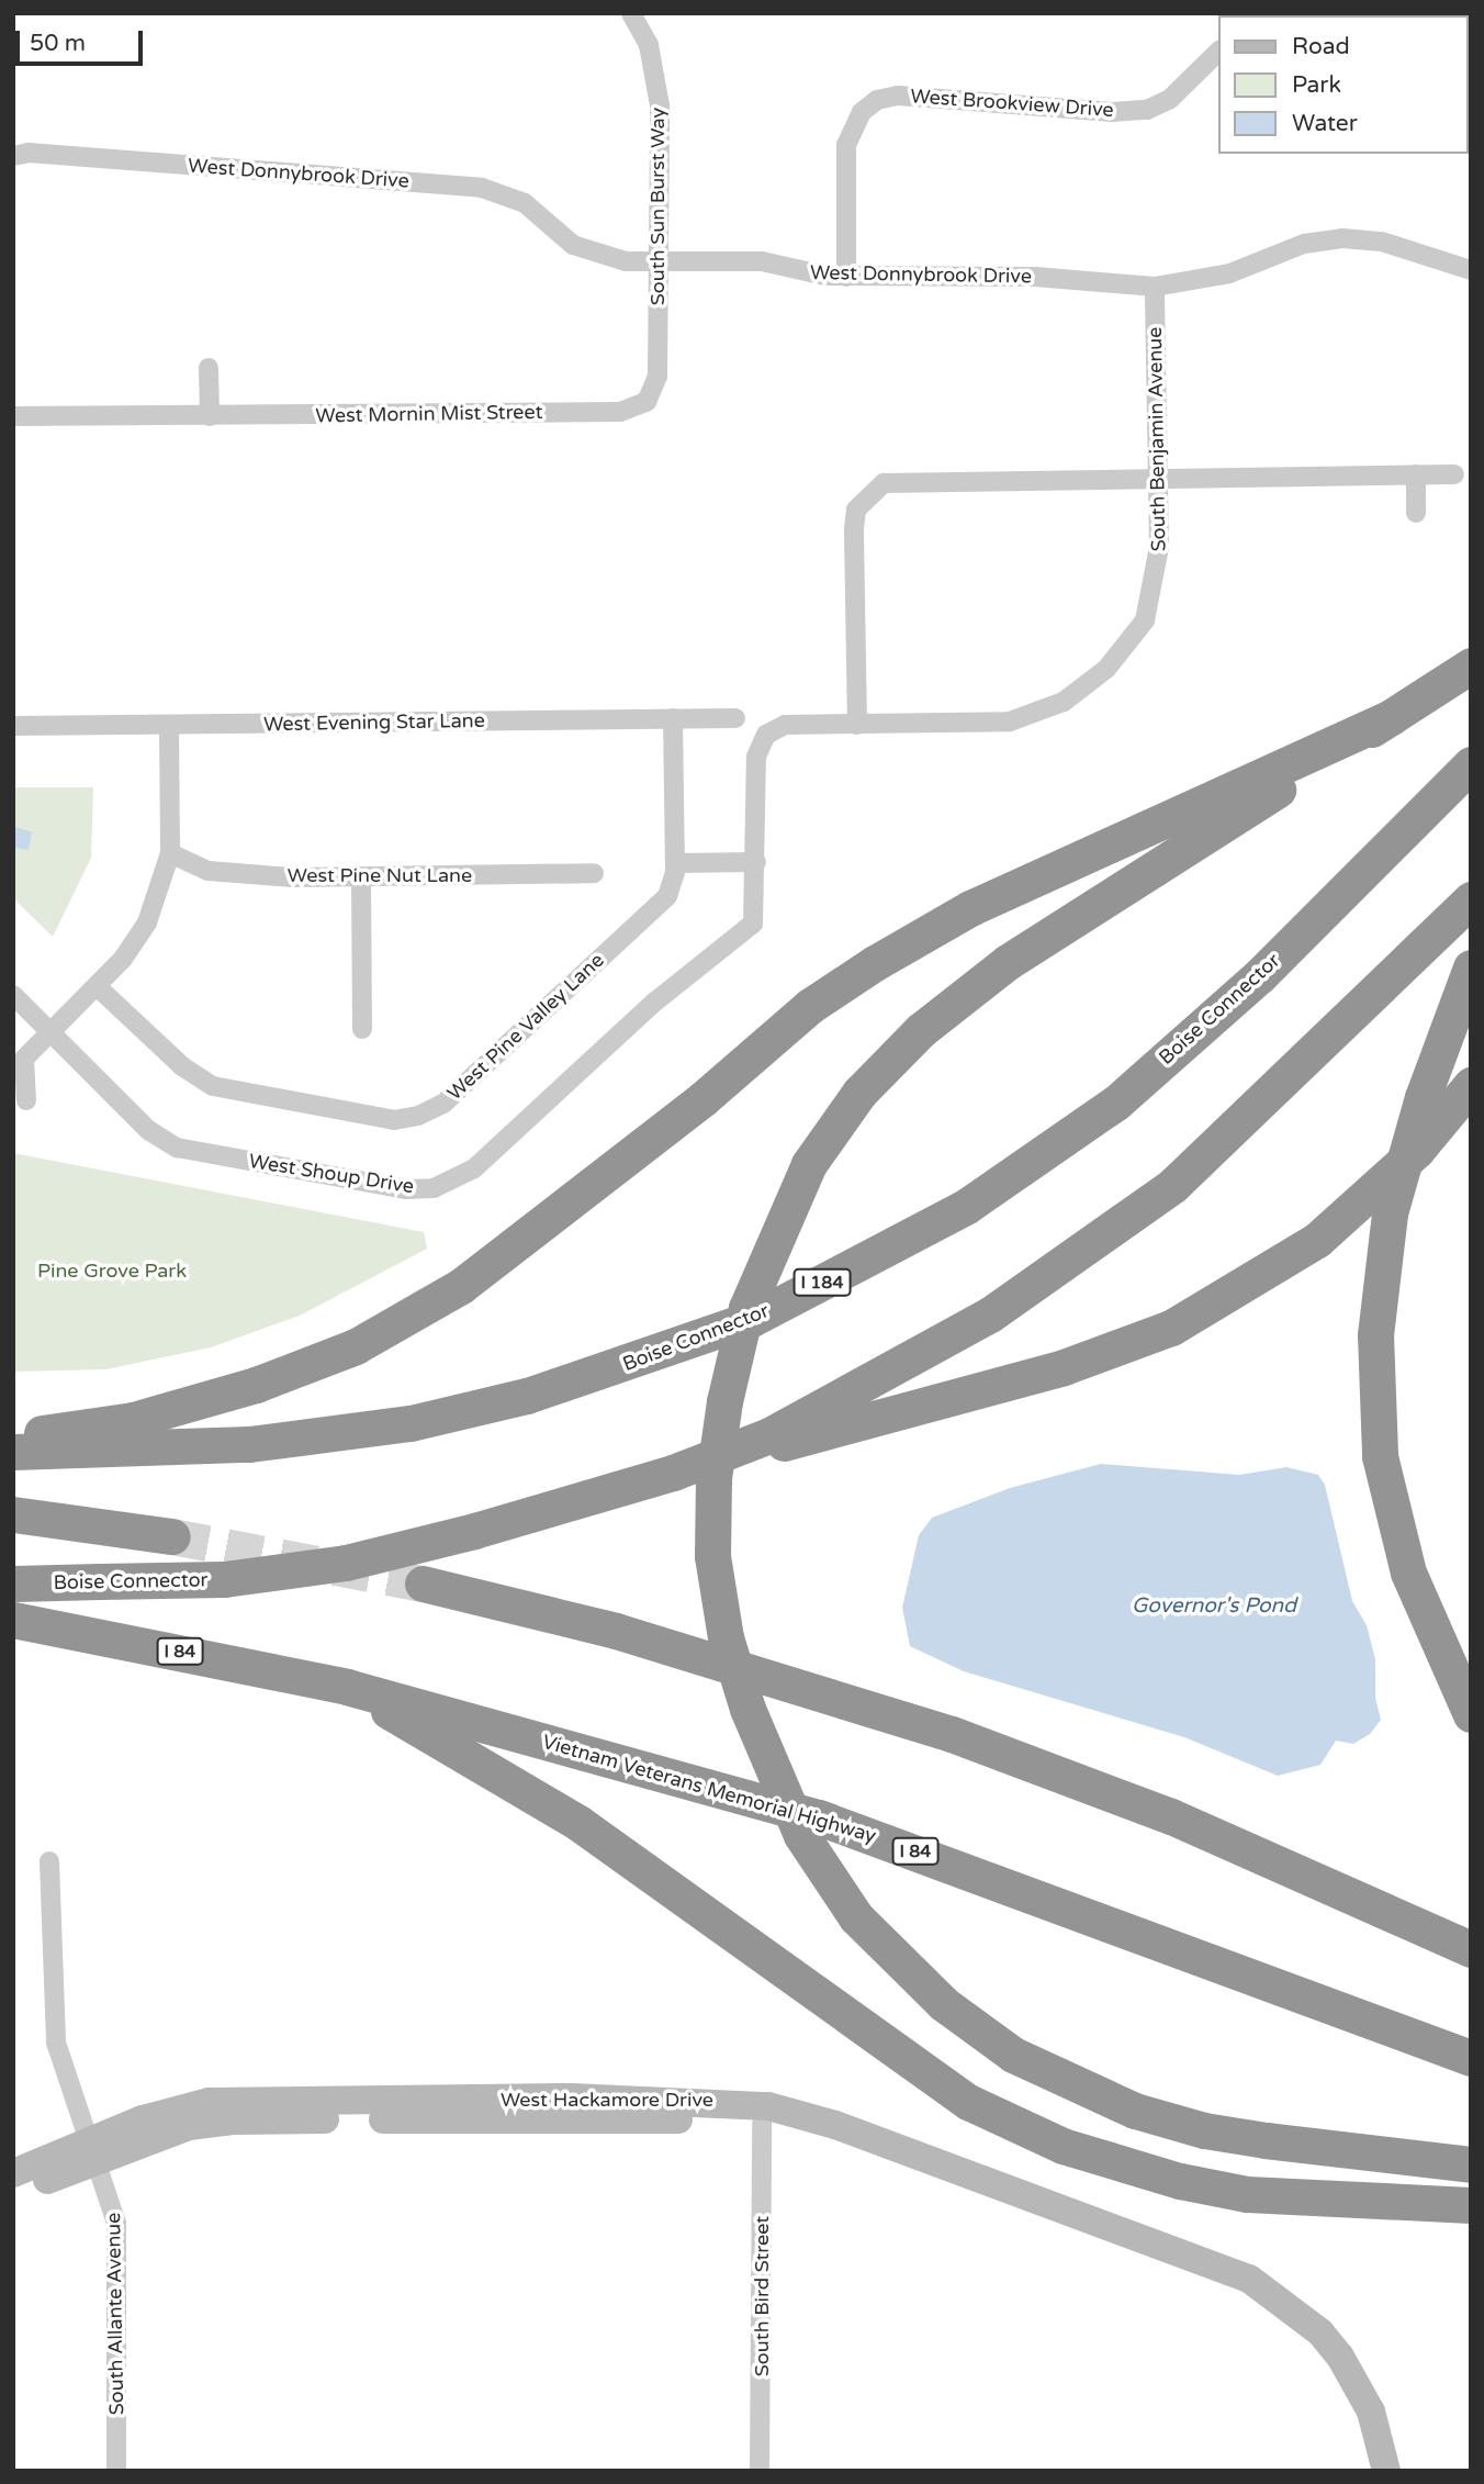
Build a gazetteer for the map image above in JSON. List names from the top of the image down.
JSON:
{
  "streets": {
    "highway": [
      "Boise Connector",
      "I 184",
      "I 84",
      "Vietnam Veterans Memorial Highway"
    ],
    "street": [
      "West Brookview Drive",
      "West Donnybrook Drive",
      "South Sun Burst Way",
      "West Mornin Mist Street",
      "South Benjamin Avenue",
      "West Evening Star Lane",
      "West Pine Nut Lane",
      "West Pine Valley Lane",
      "West Shoup Drive",
      "West Hackamore Drive",
      "South Bird Street",
      "South Allante Avenue"
    ]
  },
  "crossings": [
    ["West Brookview Drive", "West Donnybrook Drive"],
    ["West Donnybrook Drive", "South Sun Burst Way"],
    ["West Donnybrook Drive", "South Benjamin Avenue"],
    ["South Sun Burst Way", "West Mornin Mist Street"],
    ["South Benjamin Avenue", "West Shoup Drive"],
    ["West Evening Star Lane", "West Pine Valley Lane"],
    ["West Hackamore Drive", "South Bird Street"],
    ["West Hackamore Drive", "South Allante Avenue"]
  ],
  "water": ["Governor's Pond"],
  "parks": ["Pine Grove Park"],
  "legend": ["Road", "Park", "Water"],
  "scale_bar": "50 m"
}
